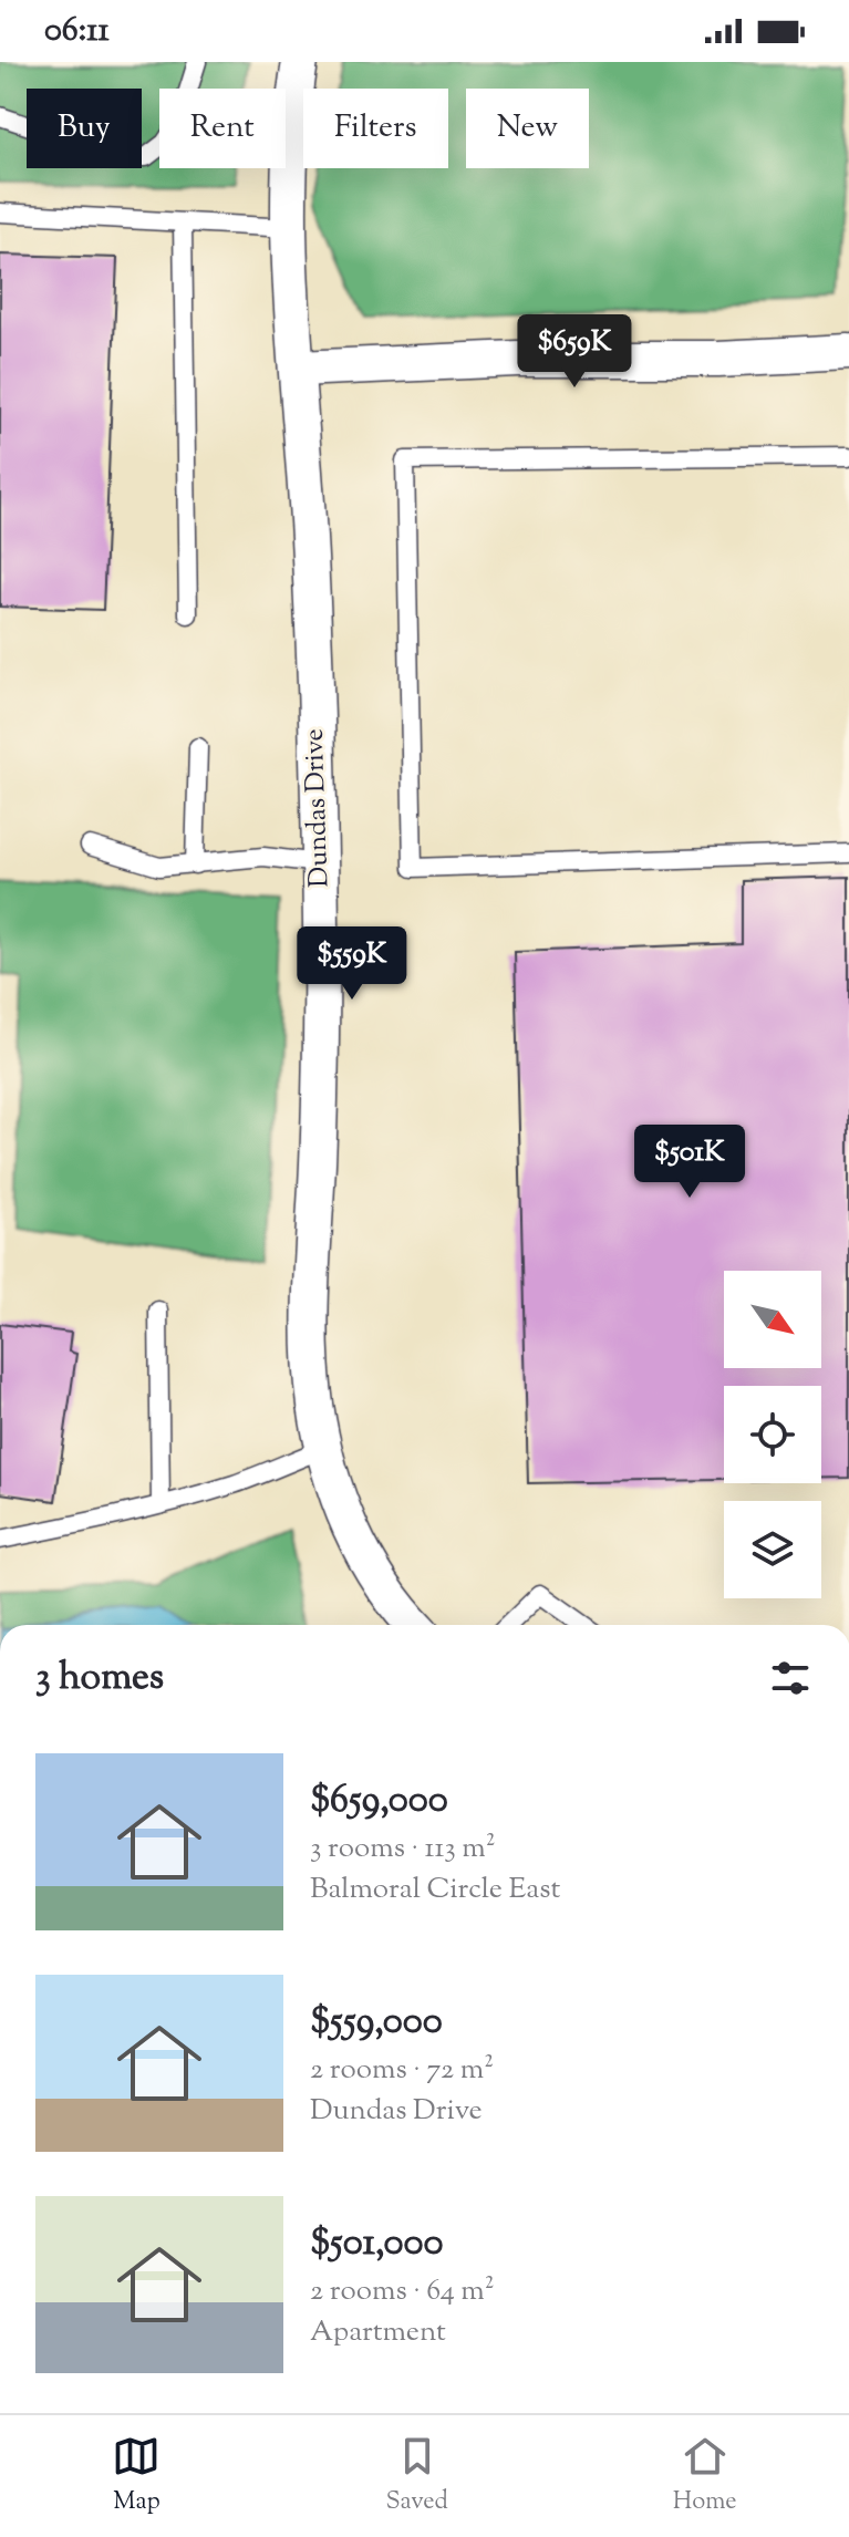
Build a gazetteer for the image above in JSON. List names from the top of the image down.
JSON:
{
  "streets": {
    "street": ["Dundas Drive"]
  },
  "north": "bottom right",
  "page": {
    "status": "06:11",
    "chip": [
      "Buy",
      "Rent",
      "Filters",
      "New"
    ],
    "price": ["$659K", "$559K", "$501K"],
    "heading": "3 homes",
    "list": [
      {
        "name": "$659,000",
        "note": "3 rooms · 113 m² · Balmoral Circle East"
      },
      {
        "name": "$559,000",
        "note": "2 rooms · 72 m² · Dundas Drive"
      },
      {
        "name": "$501,000",
        "note": "2 rooms · 64 m² · Apartment"
      }
    ],
    "tabs": ["Map", "Saved", "Home"]
  }
}
